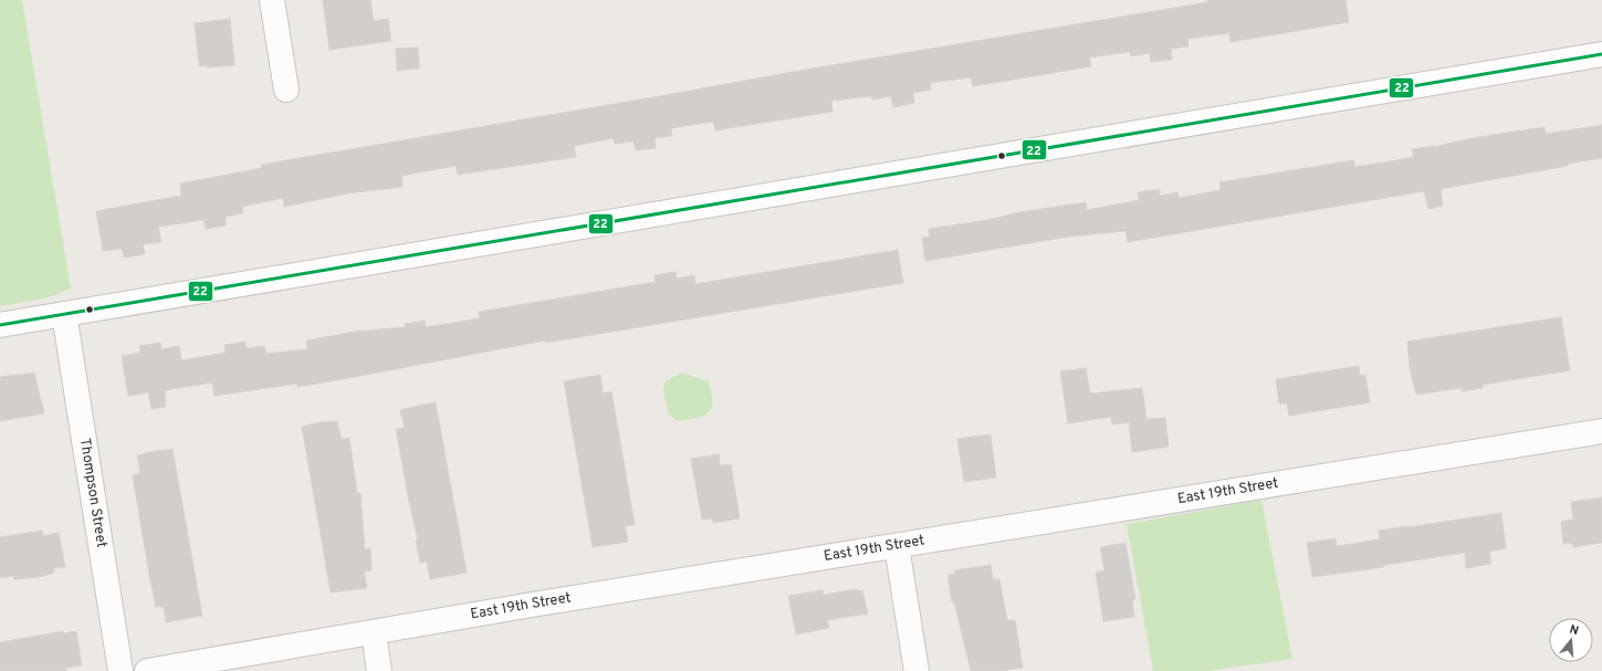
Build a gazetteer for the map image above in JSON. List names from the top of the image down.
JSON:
{
  "streets": {
    "street": ["East 19th Street", "Thompson Street"]
  },
  "lines": ["transit line 22"],
  "north": "top"
}
